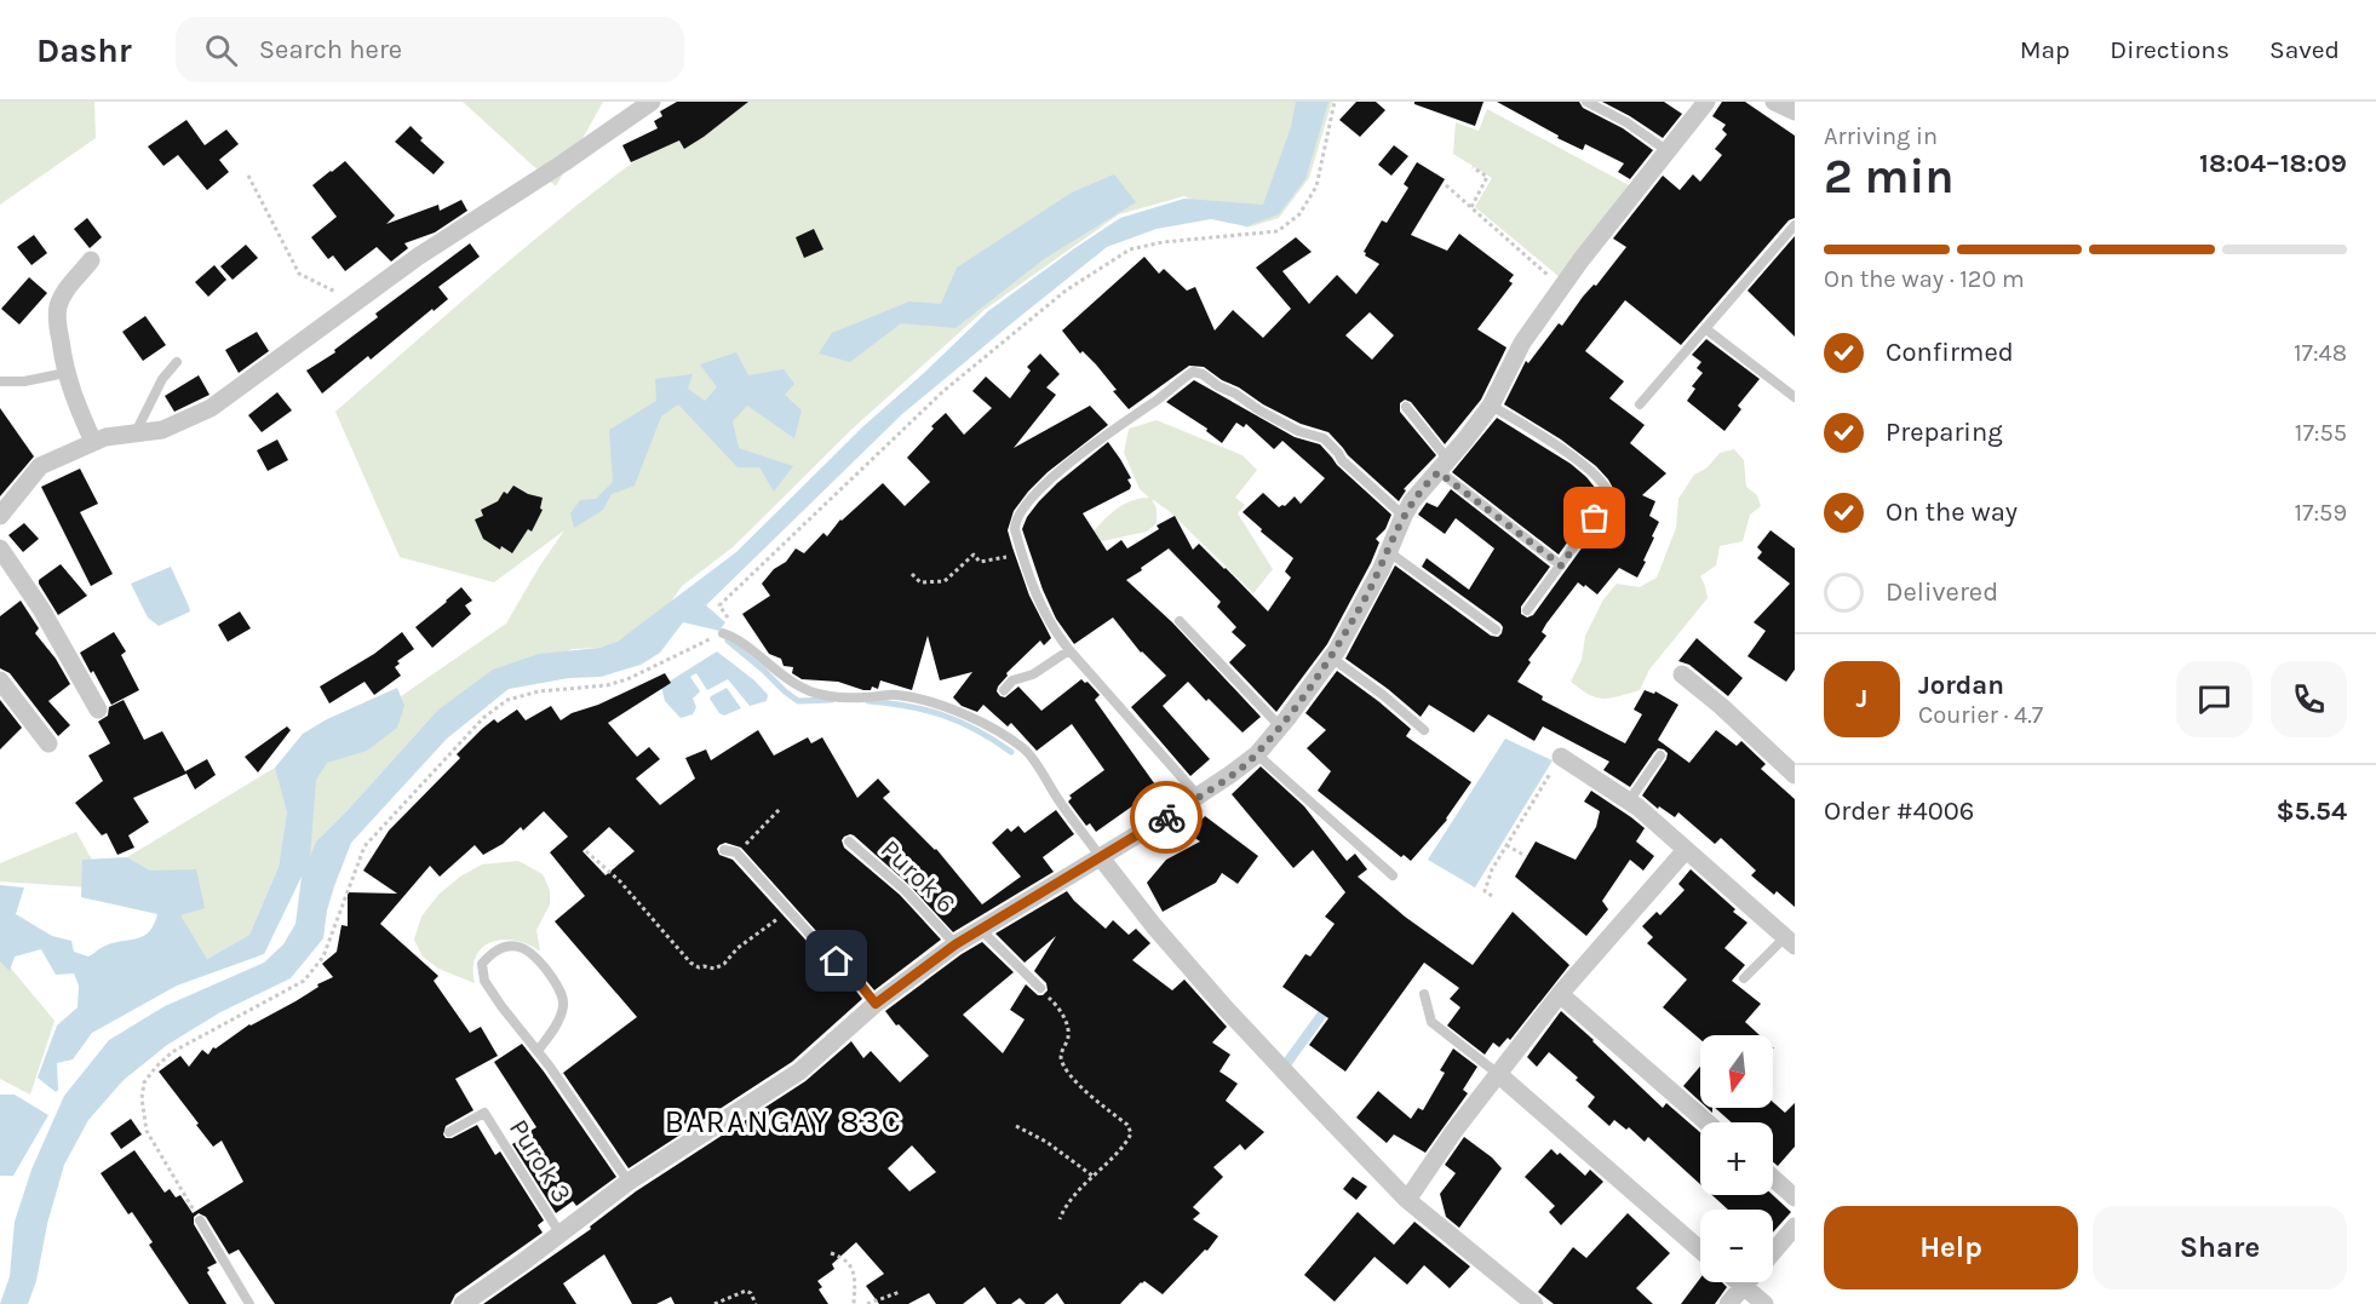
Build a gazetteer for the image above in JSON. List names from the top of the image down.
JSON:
{
  "streets": {
    "lane": ["Purok 6", "Purok 3"]
  },
  "districts": ["BARANGAY 83C"],
  "north": "bottom",
  "page": {
    "header": "Dashr",
    "search": "Search here",
    "nav": ["Map", "Directions", "Saved"],
    "heading": ["2 min", "Arriving in", "18:04–18:09"],
    "panel": [
      "Jordan",
      "Courier · 4.7",
      "Order #4006",
      "$5.54"
    ],
    "bar": "On the way · 120 m",
    "list": [
      ["Confirmed", "17:48"],
      ["Preparing", "17:55"],
      ["On the way", "17:59"],
      "Delivered"
    ],
    "round": "J",
    "map_buttons": ["+", "−"],
    "buttons": ["Help", "Share"]
  }
}
